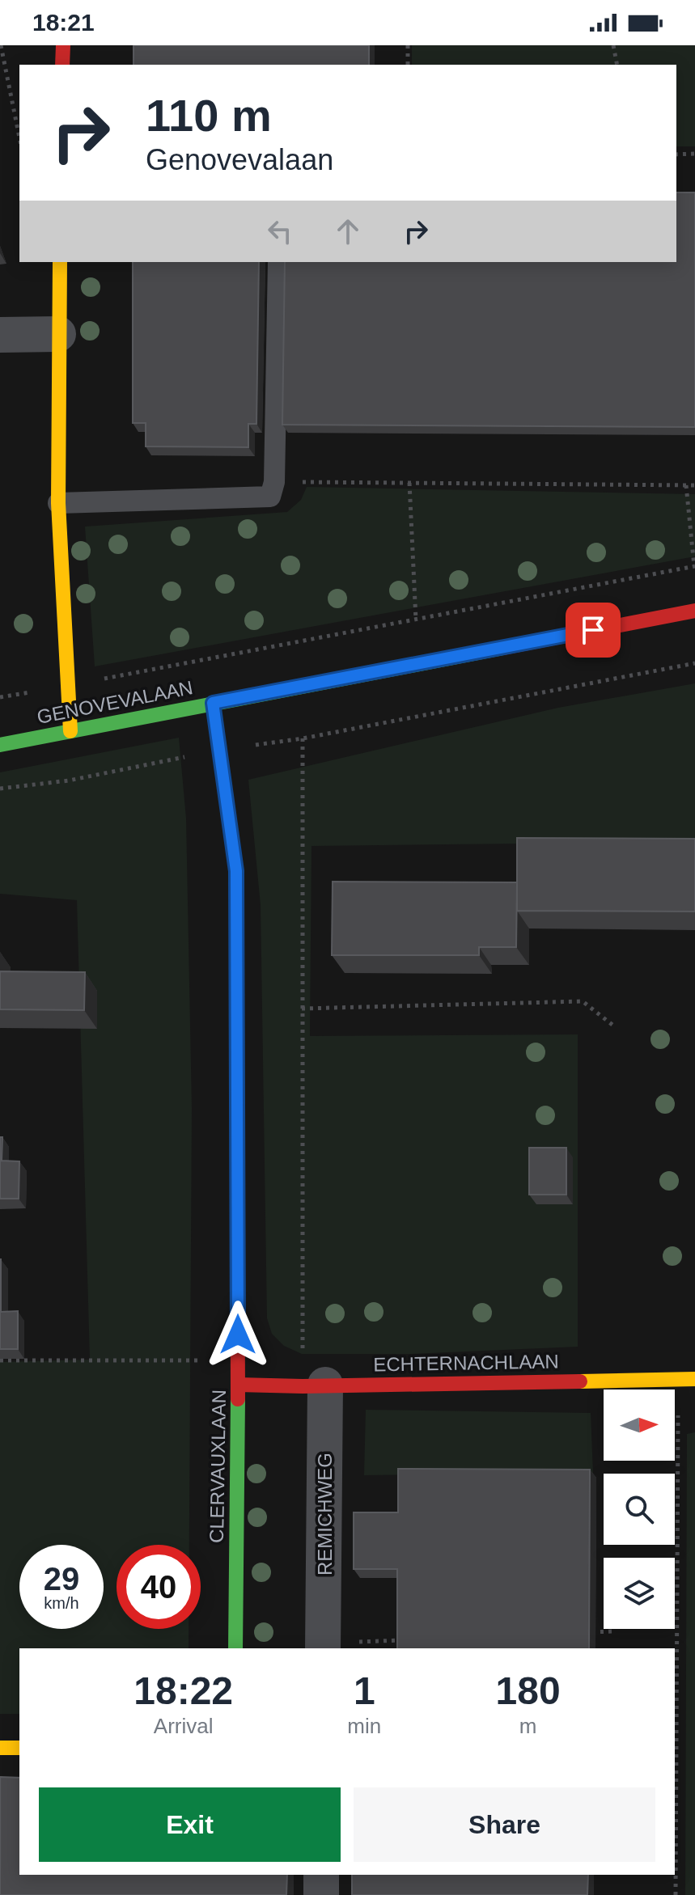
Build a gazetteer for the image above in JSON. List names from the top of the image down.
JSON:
{
  "streets": {
    "street": [
      "GENOVEVALAAN",
      "ECHTERNACHLAAN",
      "CLERVAUXLAAN",
      "REMICHWEG"
    ]
  },
  "crossings": [
    ["GENOVEVALAAN", "CLERVAUXLAAN"],
    ["ECHTERNACHLAAN", "CLERVAUXLAAN"],
    ["ECHTERNACHLAAN", "REMICHWEG"]
  ],
  "north": "right",
  "page": {
    "status": "18:21",
    "turn": ["110 m", "Genovevalaan"],
    "speed": "29 km/h",
    "limit": "40",
    "eta": [
      "18:22",
      "Arrival",
      "1",
      "min",
      "180",
      "m"
    ],
    "buttons": ["Exit", "Share"]
  }
}
